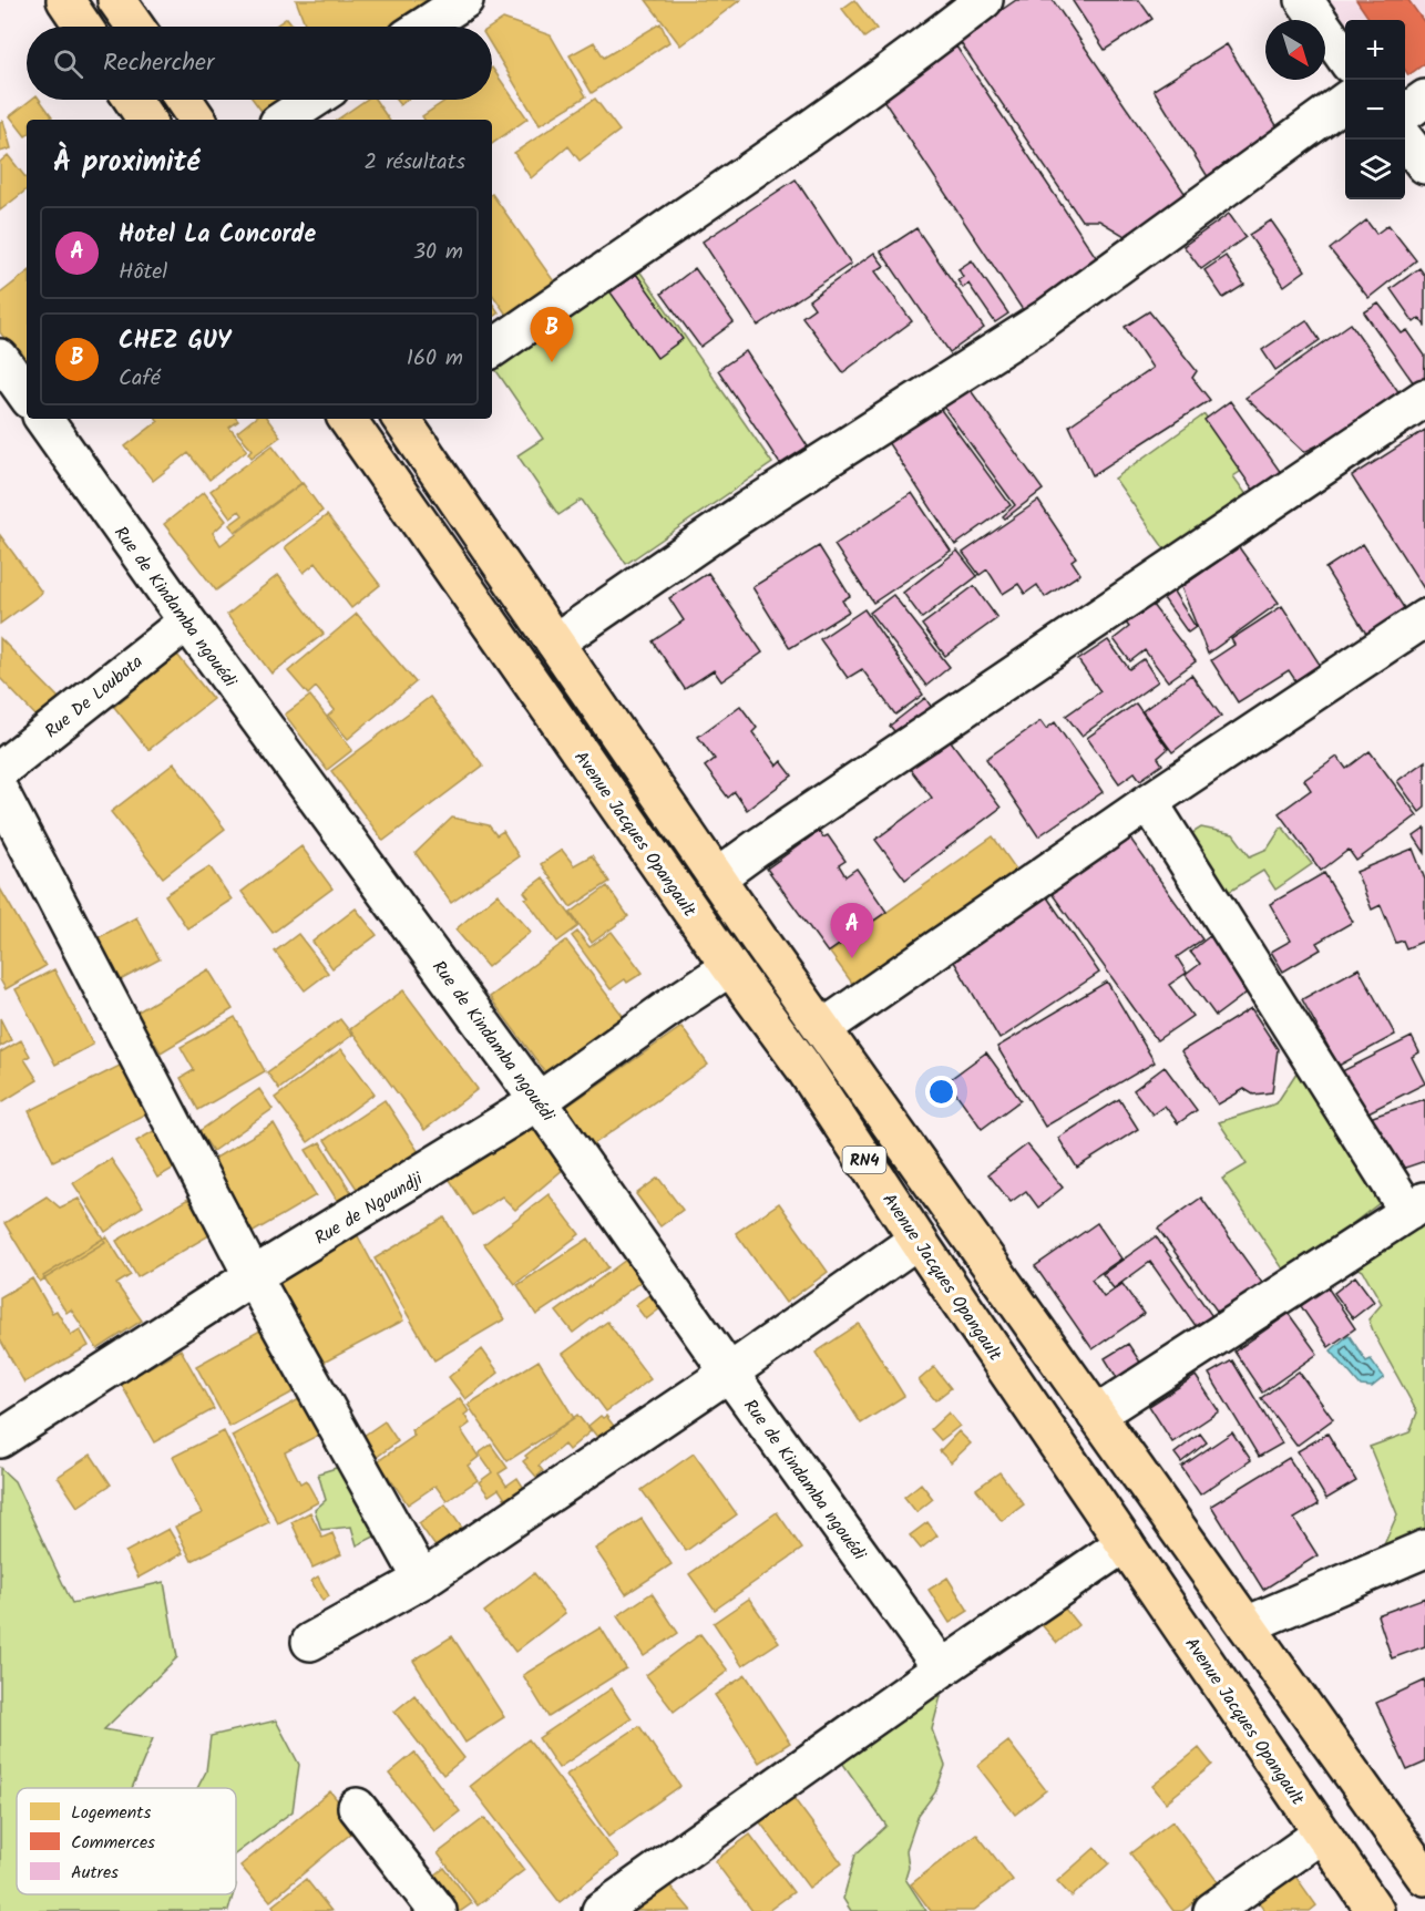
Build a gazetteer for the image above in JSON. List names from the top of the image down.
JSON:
{
  "streets": {
    "highway": ["Avenue Jacques Opangault", "RN4"],
    "street": ["Rue de Kindamba ngouédi", "Rue De Loubota", "Rue de Ngoundji"]
  },
  "crossings": [
    ["Rue de Kindamba ngouédi", "Rue De Loubota"],
    ["Rue de Kindamba ngouédi", "Rue de Ngoundji"],
    ["Avenue Jacques Opangault", "Rue de Ngoundji"]
  ],
  "legend": ["Logements", "Commerces", "Autres"],
  "north": "bottom right",
  "page": {
    "map_buttons": ["+", "−"],
    "search": "Rechercher",
    "heading": ["À proximité", "2 résultats"],
    "list": [
      {
        "mark": "A",
        "name": "Hotel La Concorde",
        "note": "Hôtel",
        "value": "30 m"
      },
      {
        "mark": "B",
        "name": "CHEZ GUY",
        "note": "Café",
        "value": "160 m"
      }
    ],
    "pins": ["B", "A"]
  }
}
